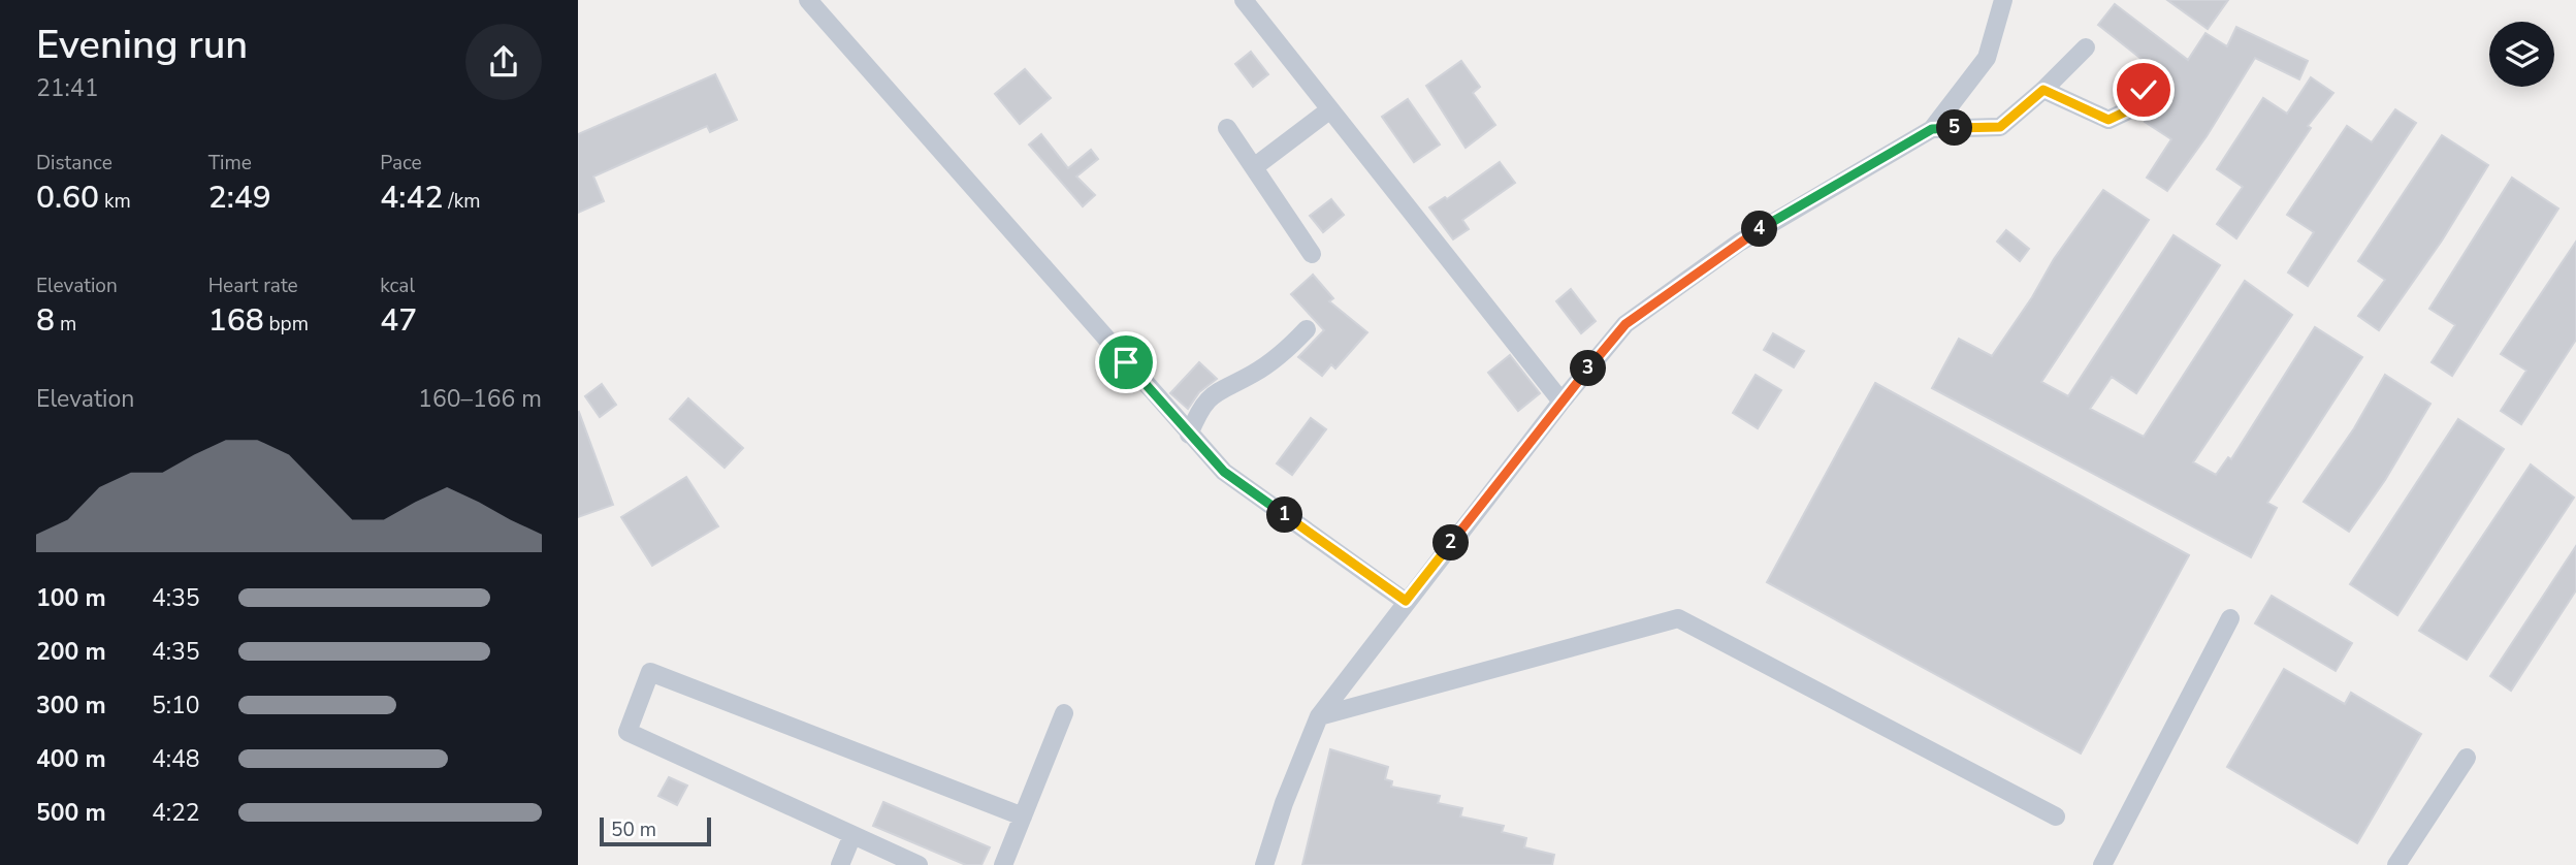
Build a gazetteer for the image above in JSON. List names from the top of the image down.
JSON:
{
  "scale_bar": "50 m",
  "page": {
    "heading": ["Evening run", "21:41"],
    "pins": [
      "5",
      "4",
      "3",
      "1",
      "2"
    ],
    "stats": [
      ["Distance", "0.60 km"],
      ["Time", "2:49"],
      ["Pace", "4:42 /km"],
      ["Elevation", "8 m"],
      ["Heart rate", "168 bpm"],
      ["kcal", "47"]
    ],
    "chart": ["Elevation", "160–166 m"],
    "list": [
      {
        "name": "100 m",
        "note": "4:35"
      },
      {
        "name": "200 m",
        "note": "4:35"
      },
      {
        "name": "300 m",
        "note": "5:10"
      },
      {
        "name": "400 m",
        "note": "4:48"
      },
      {
        "name": "500 m",
        "note": "4:22"
      }
    ],
    "scale": "50 m"
  }
}
